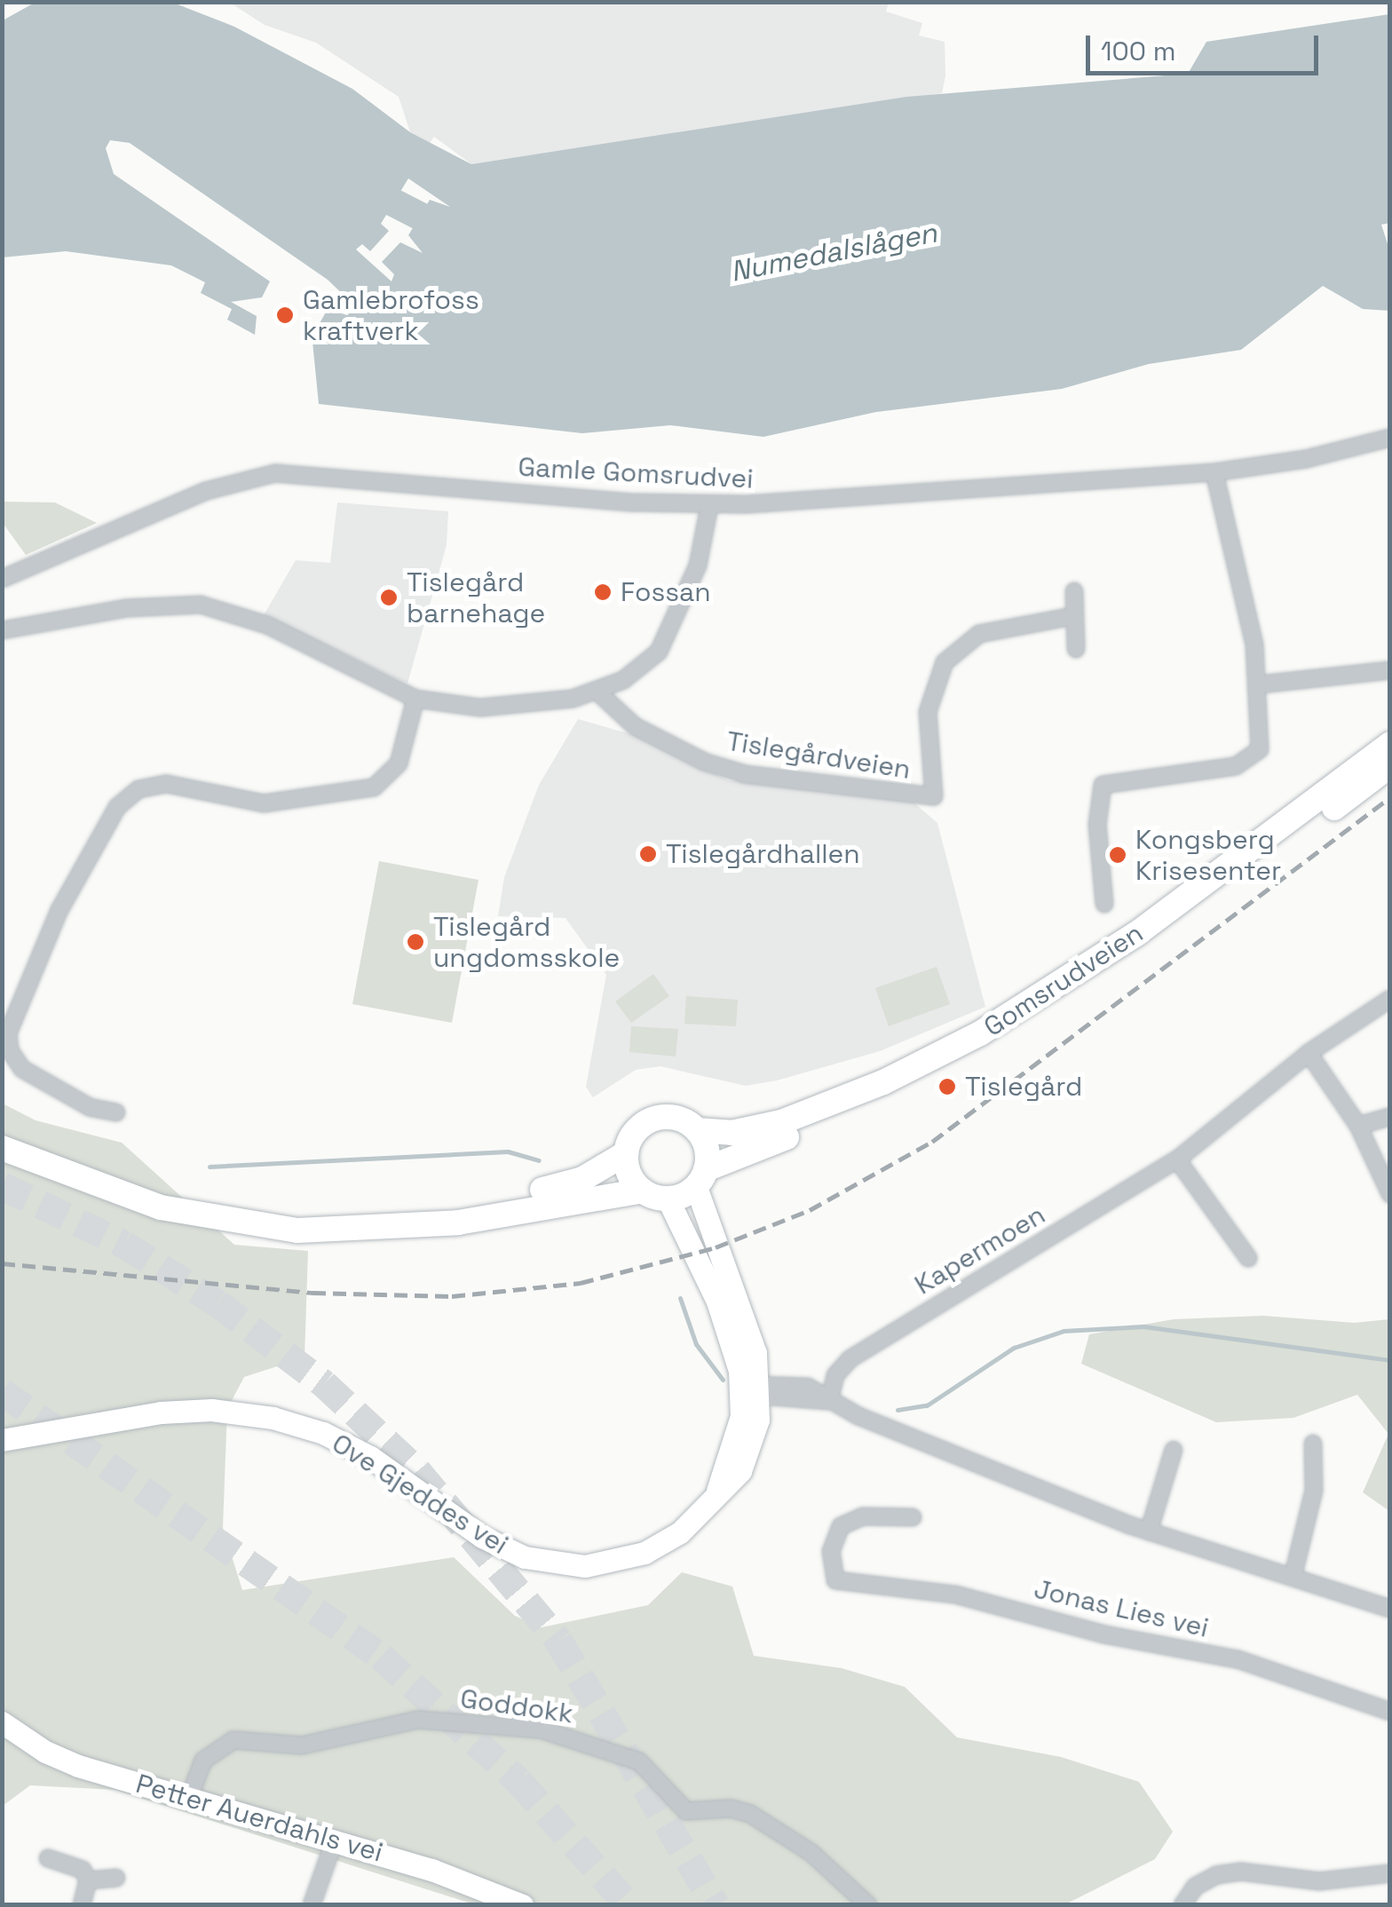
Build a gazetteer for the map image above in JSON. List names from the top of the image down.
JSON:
{
  "streets": {
    "main road": ["Gomsrudveien"],
    "street": [
      "Gamle Gomsrudvei",
      "Tislegårdveien",
      "Kapermoen",
      "Ove Gjeddes vei",
      "Jonas Lies vei",
      "Goddokk",
      "Petter Auerdahls vei"
    ]
  },
  "crossings": [
    ["Gomsrudveien", "Ove Gjeddes vei"],
    ["Goddokk", "Petter Auerdahls vei"]
  ],
  "water": ["Numedalslågen"],
  "places": [
    "Gamlebrofoss kraftverk",
    "Fossan",
    "Tislegård barnehage",
    "Tislegårdhallen",
    "Kongsberg Krisesenter",
    "Tislegård ungdomsskole",
    "Tislegård"
  ],
  "scale_bar": "100 m"
}
